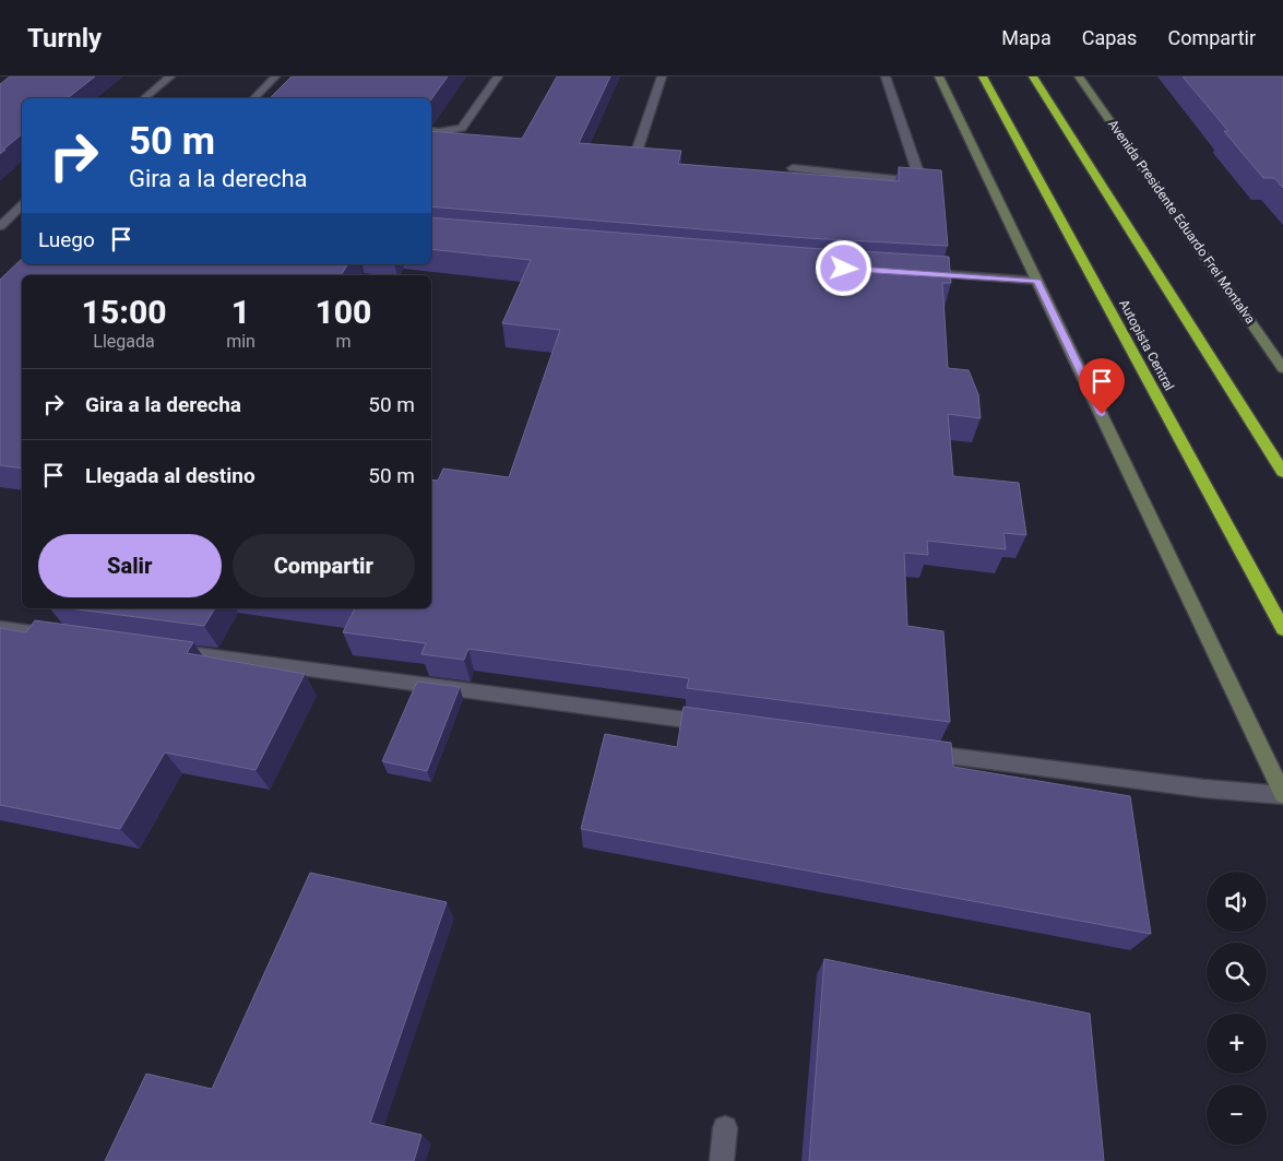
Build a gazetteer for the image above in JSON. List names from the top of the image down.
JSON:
{
  "streets": {
    "highway": ["Autopista Central"],
    "main road": ["Avenida Presidente Eduardo Frei Montalva"]
  },
  "page": {
    "header": "Turnly",
    "nav": ["Mapa", "Capas", "Compartir"],
    "turn": ["50 m", "Gira a la derecha"],
    "then": "Luego",
    "eta": [
      "15:00",
      "Llegada",
      "1",
      "min",
      "100",
      "m"
    ],
    "list": [
      {
        "name": "Gira a la derecha",
        "value": "50 m"
      },
      {
        "name": "Llegada al destino",
        "value": "50 m"
      }
    ],
    "buttons": ["Salir", "Compartir"],
    "map_buttons": ["+", "−"]
  }
}
